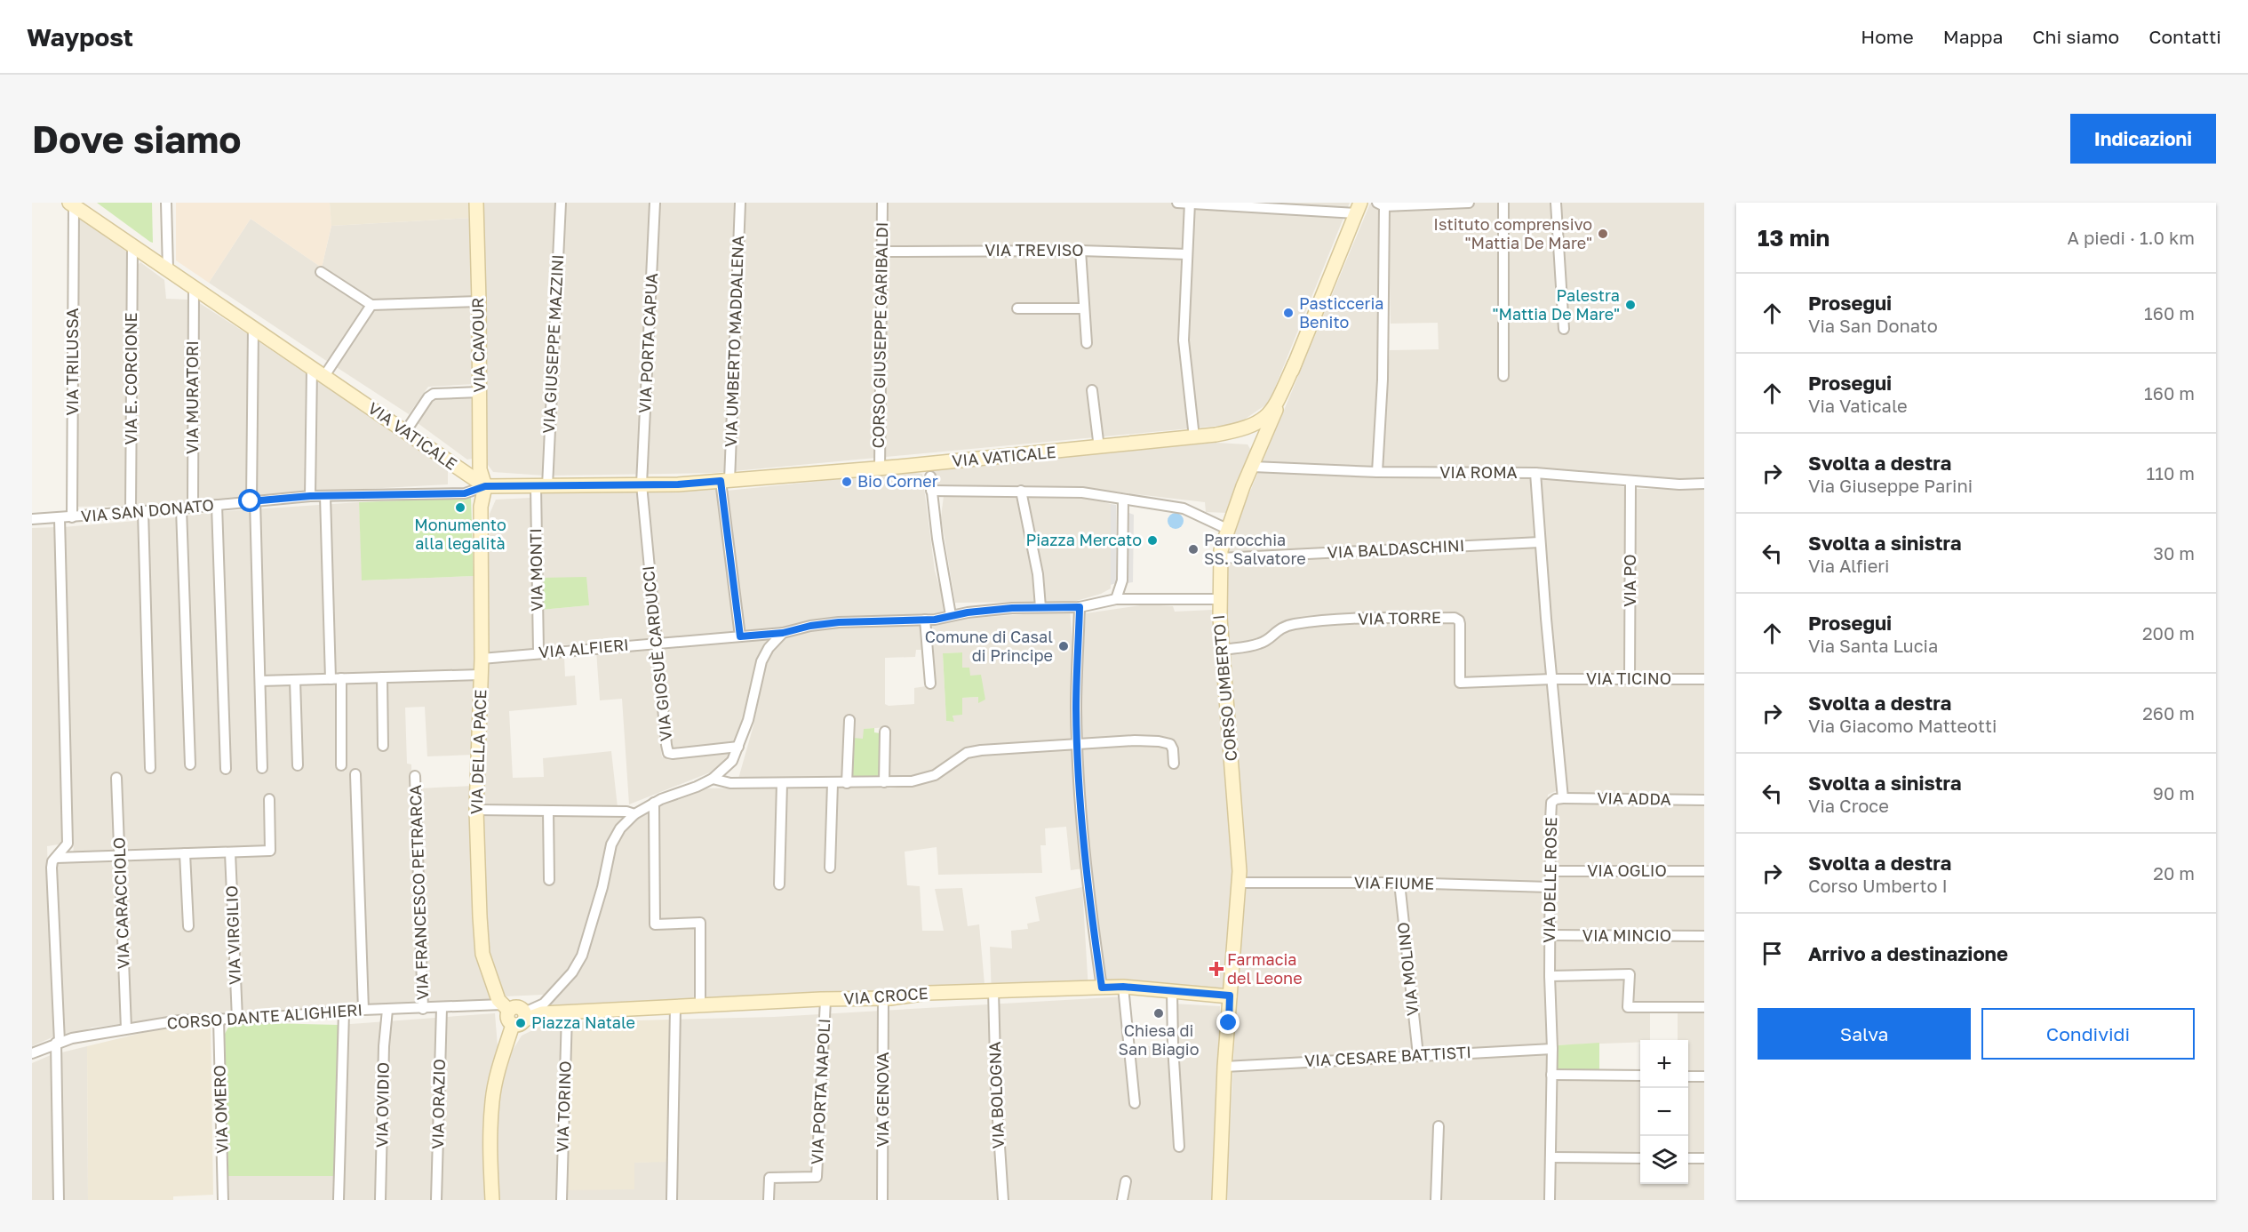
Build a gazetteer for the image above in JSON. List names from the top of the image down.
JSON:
{
  "streets": {
    "street": [
      "VIA TREVISO",
      "CORSO GIUSEPPE GARIBALDI",
      "VIA UMBERTO MADDALENA",
      "VIA PORTA CAPUA",
      "VIA GIUSEPPE MAZZINI",
      "VIA CAVOUR",
      "VIA TRILUSSA",
      "VIA E. CORCIONE",
      "VIA MURATORI",
      "VIA VATICALE",
      "VIA ROMA",
      "VIA SAN DONATO",
      "VIA BALDASCHINI",
      "VIA MONTI",
      "VIA PO",
      "VIA TORRE",
      "VIA ALFIERI",
      "VIA GIOSUÈ CARDUCCI",
      "VIA TICINO",
      "CORSO UMBERTO I",
      "VIA DELLA PACE",
      "VIA ADDA",
      "VIA OGLIO",
      "VIA DELLE ROSE",
      "VIA FIUME",
      "VIA FRANCESCO PETRARCA",
      "VIA CARACCIOLO",
      "VIA VIRGILIO",
      "VIA MINCIO",
      "VIA MOLINO",
      "VIA CROCE",
      "CORSO DANTE ALIGHIERI",
      "VIA CESARE BATTISTI",
      "VIA PORTA NAPOLI",
      "VIA BOLOGNA",
      "VIA GENOVA",
      "VIA ORAZIO",
      "VIA OVIDIO",
      "VIA TORINO",
      "VIA OMERO"
    ]
  },
  "crossings": [
    ["VIA TREVISO", "CORSO GIUSEPPE GARIBALDI"],
    ["CORSO GIUSEPPE GARIBALDI", "VIA VATICALE"],
    ["VIA UMBERTO MADDALENA", "VIA VATICALE"],
    ["VIA UMBERTO MADDALENA", "VIA ALFIERI"],
    ["VIA PORTA CAPUA", "VIA VATICALE"],
    ["VIA PORTA CAPUA", "VIA GIOSUÈ CARDUCCI"],
    ["VIA GIUSEPPE MAZZINI", "VIA VATICALE"],
    ["VIA GIUSEPPE MAZZINI", "VIA MONTI"],
    ["VIA CAVOUR", "VIA VATICALE"],
    ["VIA CAVOUR", "VIA SAN DONATO"],
    ["VIA CAVOUR", "VIA DELLA PACE"],
    ["VIA TRILUSSA", "VIA VATICALE"],
    ["VIA TRILUSSA", "VIA SAN DONATO"],
    ["VIA E. CORCIONE", "VIA VATICALE"],
    ["VIA E. CORCIONE", "VIA SAN DONATO"],
    ["VIA MURATORI", "VIA VATICALE"],
    ["VIA MURATORI", "VIA SAN DONATO"],
    ["VIA VATICALE", "VIA ROMA"],
    ["VIA VATICALE", "VIA SAN DONATO"],
    ["VIA VATICALE", "VIA MONTI"],
    ["VIA VATICALE", "VIA GIOSUÈ CARDUCCI"],
    ["VIA VATICALE", "CORSO UMBERTO I"],
    ["VIA VATICALE", "VIA DELLA PACE"],
    ["VIA ROMA", "VIA PO"],
    ["VIA ROMA", "CORSO UMBERTO I"],
    ["VIA ROMA", "VIA DELLE ROSE"],
    ["VIA SAN DONATO", "VIA DELLA PACE"],
    ["VIA BALDASCHINI", "CORSO UMBERTO I"],
    ["VIA BALDASCHINI", "VIA DELLE ROSE"],
    ["VIA MONTI", "VIA ALFIERI"],
    ["VIA PO", "VIA TICINO"],
    ["VIA TORRE", "VIA TICINO"],
    ["VIA TORRE", "CORSO UMBERTO I"],
    ["VIA TORRE", "VIA DELLE ROSE"],
    ["VIA ALFIERI", "VIA GIOSUÈ CARDUCCI"],
    ["VIA ALFIERI", "CORSO UMBERTO I"],
    ["VIA ALFIERI", "VIA DELLA PACE"],
    ["VIA TICINO", "VIA DELLE ROSE"],
    ["CORSO UMBERTO I", "VIA FIUME"],
    ["CORSO UMBERTO I", "VIA CROCE"],
    ["CORSO UMBERTO I", "VIA CESARE BATTISTI"],
    ["VIA DELLA PACE", "CORSO DANTE ALIGHIERI"],
    ["VIA ADDA", "VIA DELLE ROSE"],
    ["VIA OGLIO", "VIA DELLE ROSE"],
    ["VIA DELLE ROSE", "VIA FIUME"],
    ["VIA DELLE ROSE", "VIA MINCIO"],
    ["VIA DELLE ROSE", "VIA CESARE BATTISTI"],
    ["VIA FIUME", "VIA MOLINO"],
    ["VIA FRANCESCO PETRARCA", "CORSO DANTE ALIGHIERI"],
    ["VIA CARACCIOLO", "CORSO DANTE ALIGHIERI"],
    ["VIA VIRGILIO", "CORSO DANTE ALIGHIERI"],
    ["VIA MOLINO", "VIA CESARE BATTISTI"],
    ["VIA CROCE", "VIA PORTA NAPOLI"],
    ["VIA CROCE", "VIA BOLOGNA"],
    ["VIA CROCE", "VIA GENOVA"],
    ["VIA CROCE", "VIA TORINO"],
    ["CORSO DANTE ALIGHIERI", "VIA ORAZIO"],
    ["CORSO DANTE ALIGHIERI", "VIA OVIDIO"],
    ["CORSO DANTE ALIGHIERI", "VIA OMERO"]
  ],
  "places": {
    "other": [
      "Istituto comprensivo \"Mattia De Mare\"",
      "Palestra \"Mattia De Mare\"",
      "Pasticceria Benito",
      "Bio Corner",
      "Monumento alla legalità",
      "Piazza Mercato",
      "Parrocchia SS. Salvatore",
      "Comune di Casal di Principe",
      "Chiesa di San Biagio",
      "Piazza Natale"
    ],
    "health": ["Farmacia del Leone"]
  },
  "page": {
    "header": "Waypost",
    "nav": [
      "Home",
      "Mappa",
      "Chi siamo",
      "Contatti"
    ],
    "buttons": [
      "Indicazioni",
      ["Salva", "Condividi"]
    ],
    "title": "Dove siamo",
    "heading": ["13 min", "A piedi · 1.0 km"],
    "list": [
      ["Prosegui", "Via San Donato", "160 m"],
      ["Prosegui", "Via Vaticale", "160 m"],
      ["Svolta a destra", "Via Giuseppe Parini", "110 m"],
      ["Svolta a sinistra", "Via Alfieri", "30 m"],
      ["Prosegui", "Via Santa Lucia", "200 m"],
      ["Svolta a destra", "Via Giacomo Matteotti", "260 m"],
      ["Svolta a sinistra", "Via Croce", "90 m"],
      ["Svolta a destra", "Corso Umberto I", "20 m"],
      "Arrivo a destinazione"
    ],
    "map_buttons": ["+", "−"]
  }
}
